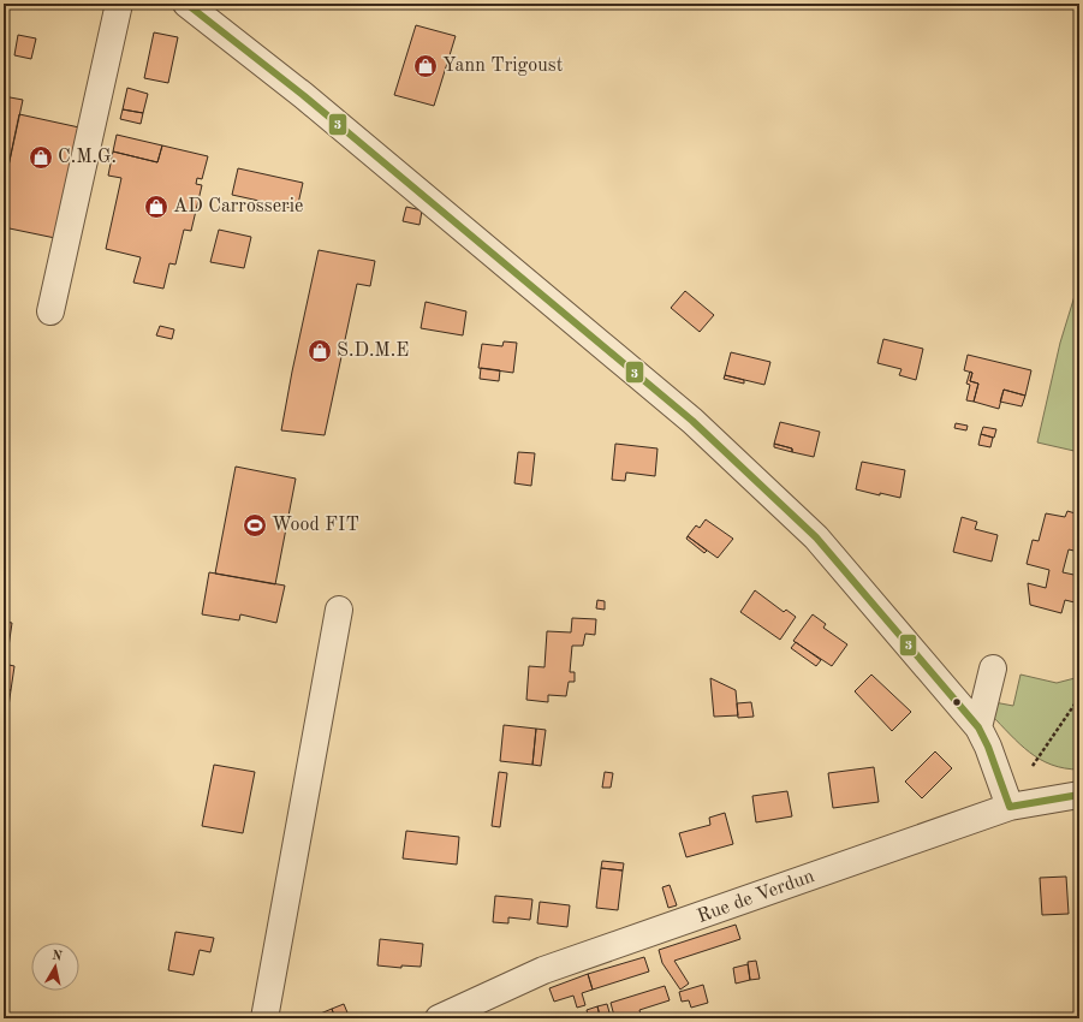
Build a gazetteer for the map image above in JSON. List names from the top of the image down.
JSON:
{
  "streets": {
    "street": ["Rue de Verdun"]
  },
  "places": {
    "shop": [
      "Yann Trigoust",
      "C.M.G.",
      "AD Carrosserie",
      "S.D.M.E"
    ],
    "sports": ["Wood FIT"]
  },
  "lines": ["transit line 3"],
  "north": "top"
}
